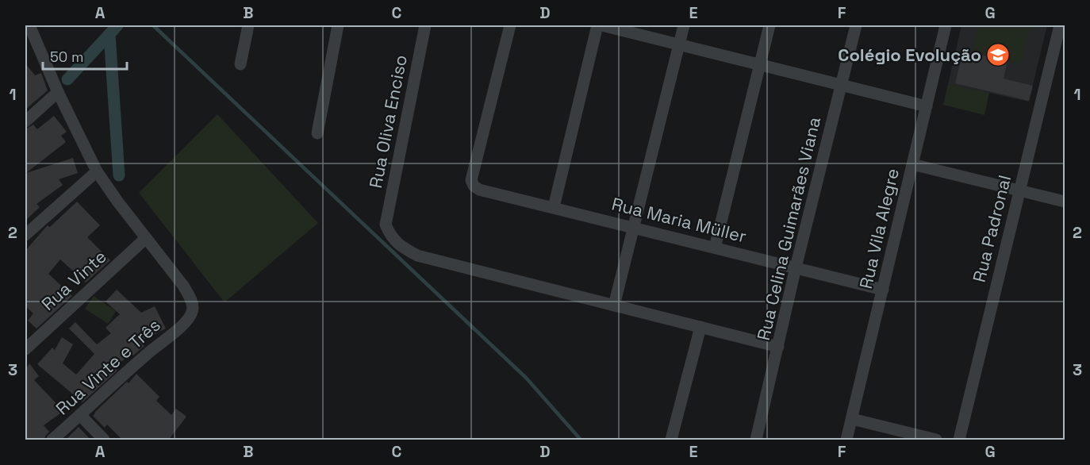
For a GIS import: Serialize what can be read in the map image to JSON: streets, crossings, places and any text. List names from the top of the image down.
{
  "streets": {
    "street": [
      "Rua Oliva Enciso",
      "Rua Maria Müller",
      "Rua Celina Guimarães Viana",
      "Rua Vila Alegre",
      "Rua Padronal",
      "Rua Vinte",
      "Rua Vinte e Três"
    ]
  },
  "crossings": [
    ["Rua Maria Müller", "Rua Celina Guimarães Viana"],
    ["Rua Maria Müller", "Rua Vila Alegre"],
    ["Rua Vinte", "Rua Vinte e Três"]
  ],
  "places": {
    "school or university": ["Colégio Evolução"]
  },
  "scale_bar": "50 m",
  "grid": {
    "columns": [
      "A",
      "B",
      "C",
      "D",
      "E",
      "F",
      "G"
    ],
    "rows": ["1", "2", "3"]
  }
}
